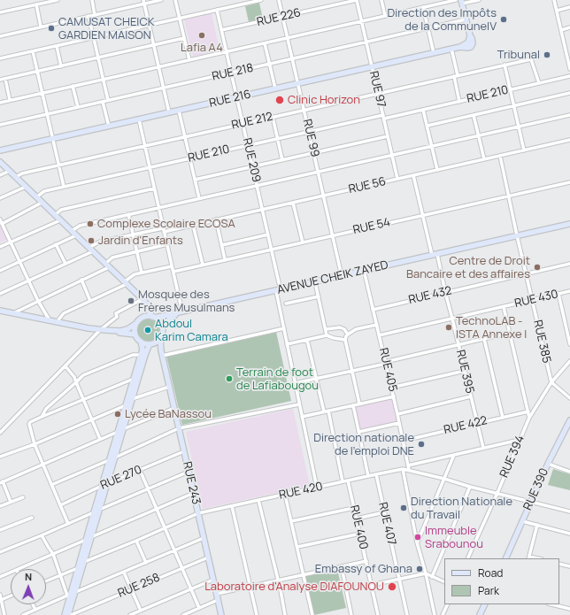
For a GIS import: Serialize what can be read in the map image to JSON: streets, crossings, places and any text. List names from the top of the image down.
{
  "streets": {
    "street": [
      "RUE 226",
      "RUE 218",
      "RUE 97",
      "RUE 210",
      "RUE 216",
      "RUE 212",
      "RUE 99",
      "RUE 209",
      "RUE 56",
      "RUE 54",
      "AVENUE CHEIK ZAYED",
      "RUE 432",
      "RUE 430",
      "RUE 385",
      "RUE 405",
      "RUE 395",
      "RUE 422",
      "RUE 394",
      "RUE 270",
      "RUE 243",
      "RUE 390",
      "RUE 420",
      "RUE 407",
      "RUE 400",
      "RUE 258"
    ]
  },
  "crossings": [
    ["RUE 226", "RUE 97"],
    ["RUE 226", "RUE 99"],
    ["RUE 226", "RUE 209"],
    ["RUE 218", "RUE 97"],
    ["RUE 218", "RUE 216"],
    ["RUE 218", "RUE 99"],
    ["RUE 218", "RUE 209"],
    ["RUE 97", "RUE 210"],
    ["RUE 97", "RUE 216"],
    ["RUE 97", "RUE 212"],
    ["RUE 97", "RUE 56"],
    ["RUE 210", "RUE 212"],
    ["RUE 210", "RUE 99"],
    ["RUE 210", "RUE 209"],
    ["RUE 216", "RUE 99"],
    ["RUE 216", "RUE 209"],
    ["RUE 212", "RUE 99"],
    ["RUE 212", "RUE 209"],
    ["RUE 99", "RUE 56"],
    ["RUE 99", "RUE 54"],
    ["RUE 99", "AVENUE CHEIK ZAYED"],
    ["RUE 209", "RUE 56"],
    ["RUE 209", "RUE 54"],
    ["RUE 209", "AVENUE CHEIK ZAYED"],
    ["RUE 209", "RUE 420"],
    ["RUE 56", "RUE 385"],
    ["RUE 54", "RUE 385"],
    ["AVENUE CHEIK ZAYED", "RUE 385"],
    ["AVENUE CHEIK ZAYED", "RUE 405"],
    ["AVENUE CHEIK ZAYED", "RUE 395"],
    ["AVENUE CHEIK ZAYED", "RUE 243"],
    ["RUE 432", "RUE 385"],
    ["RUE 432", "RUE 405"],
    ["RUE 432", "RUE 395"],
    ["RUE 430", "RUE 385"],
    ["RUE 430", "RUE 405"],
    ["RUE 430", "RUE 395"],
    ["RUE 385", "RUE 394"],
    ["RUE 405", "RUE 422"],
    ["RUE 405", "RUE 420"],
    ["RUE 395", "RUE 422"],
    ["RUE 394", "RUE 420"],
    ["RUE 270", "RUE 243"],
    ["RUE 243", "RUE 420"],
    ["RUE 243", "RUE 258"],
    ["RUE 390", "RUE 420"],
    ["RUE 420", "RUE 407"],
    ["RUE 420", "RUE 400"]
  ],
  "places": [
    "Direction des Impôts de la CommuneIV",
    "CAMUSAT CHEICK GARDIEN MAISON",
    "Lafia A4",
    "Tribunal",
    "Clinic Horizon",
    "Complexe Scolaire ECOSA",
    "Jardin d'Enfants",
    "Centre de Droit Bancaire et des affaires",
    "Mosquee des Frères Musulmans",
    "TechnoLAB - ISTA Annexe I",
    "Abdoul Karim Camara",
    "Terrain de foot de Lafiabougou",
    "Lycée BaNassou",
    "Direction nationale de l'emploi DNE",
    "Direction Nationale du Travail",
    "Immeuble Srabounou",
    "Embassy of Ghana",
    "Laboratoire d'Analyse DIAFOUNOU"
  ],
  "legend": ["Road", "Park"],
  "north": "top"
}
